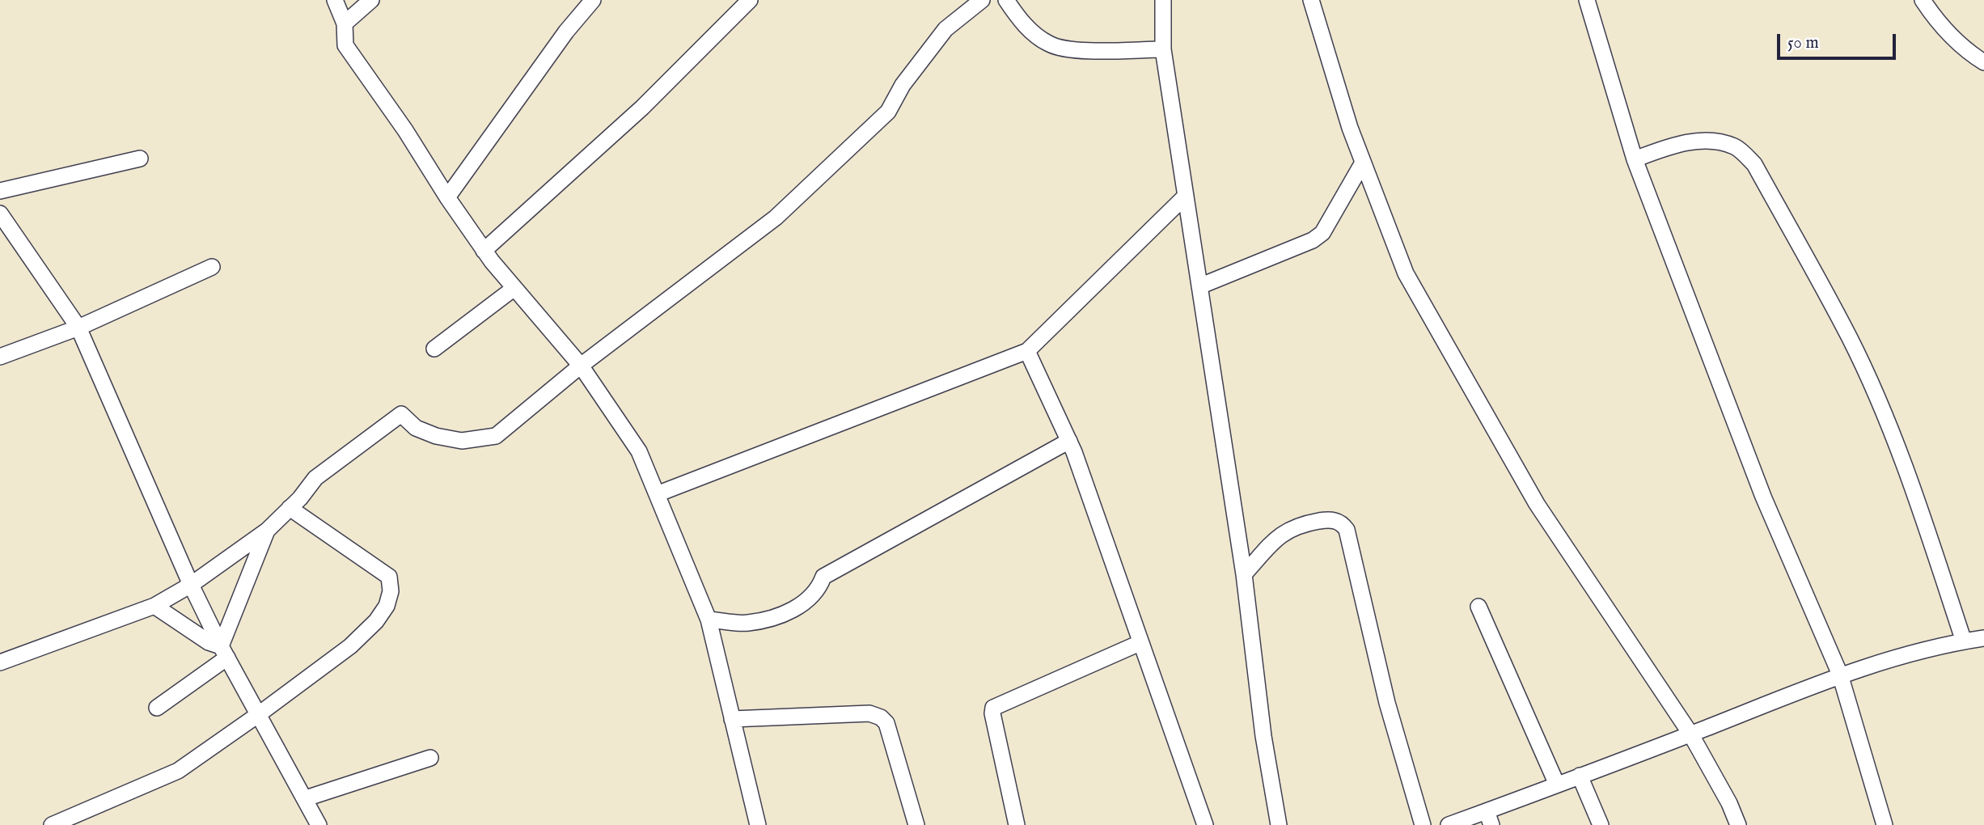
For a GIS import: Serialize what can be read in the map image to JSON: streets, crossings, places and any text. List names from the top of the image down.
{
  "scale_bar": "50 m"
}
